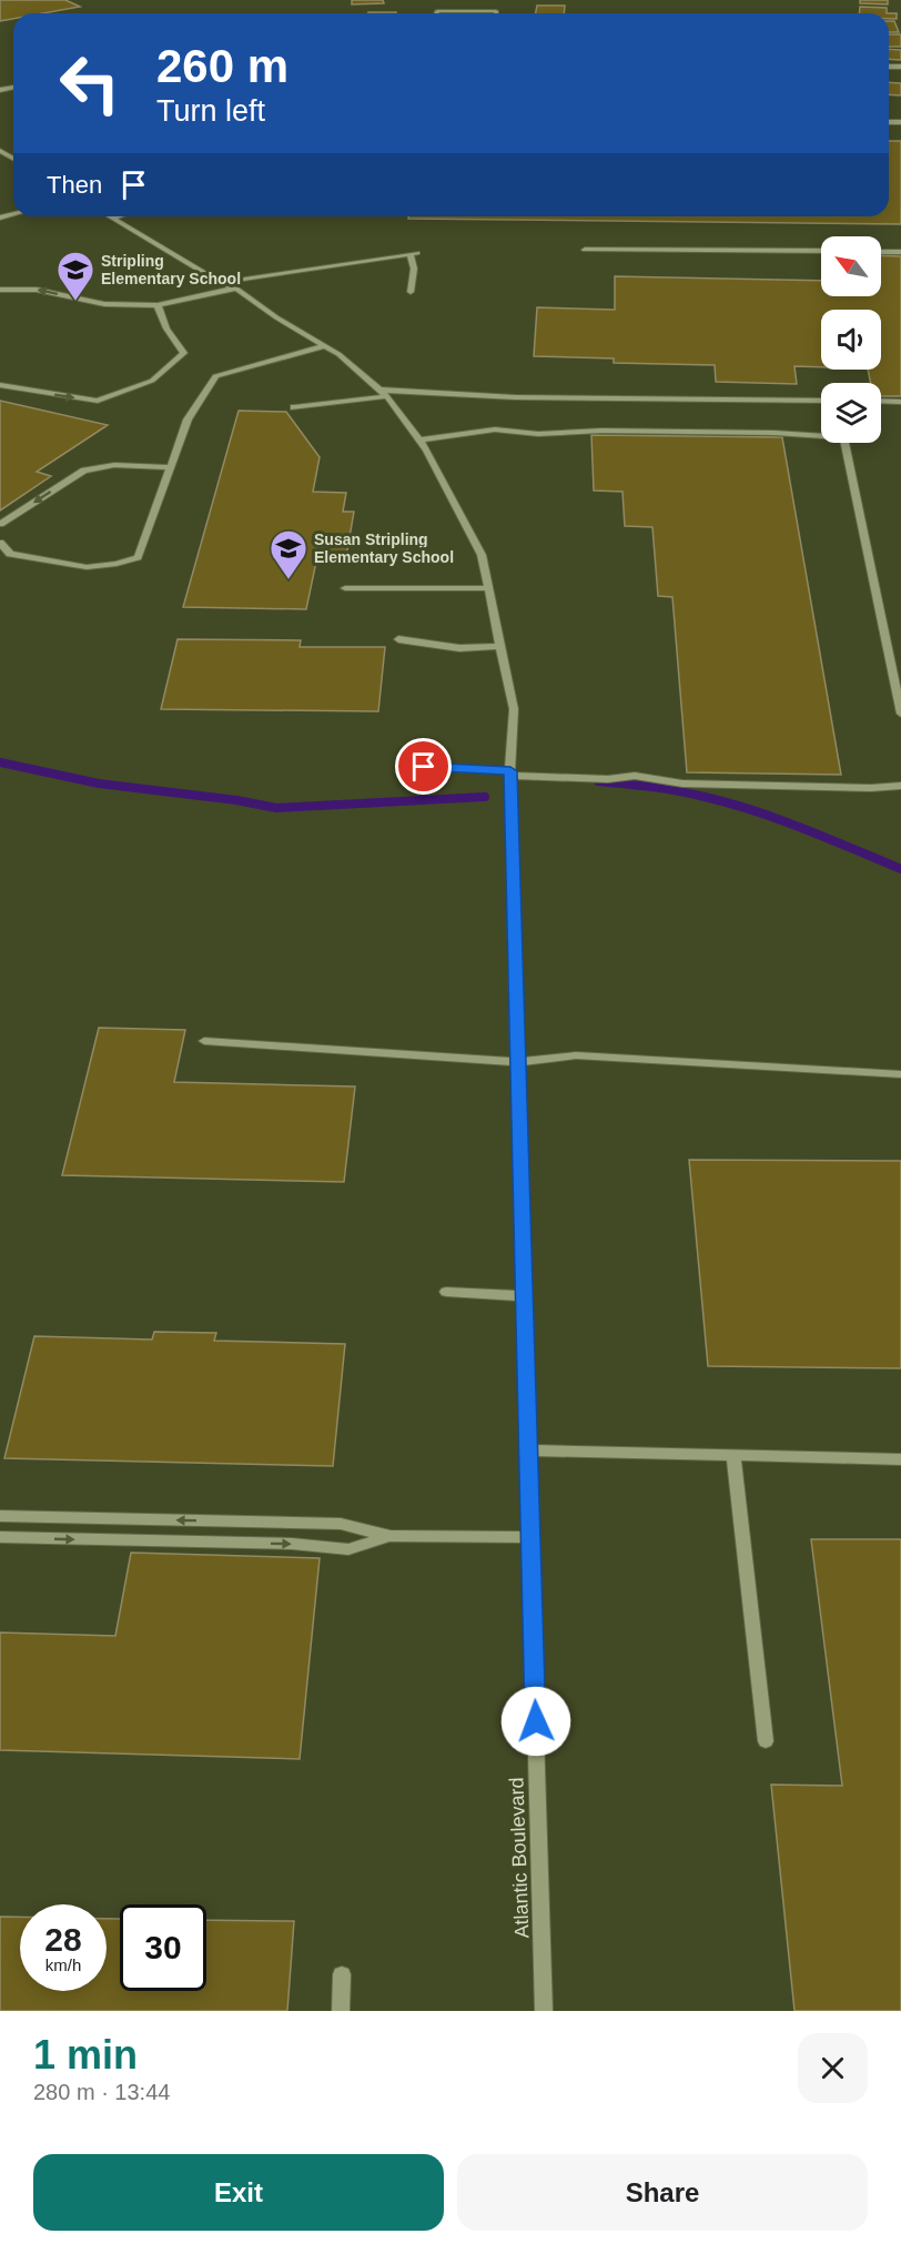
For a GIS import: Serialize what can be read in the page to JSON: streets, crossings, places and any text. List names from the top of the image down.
{
  "streets": {
    "street": ["Atlantic Boulevard"]
  },
  "places": {
    "school or university": ["Stripling Elementary School", "Susan Stripling Elementary School"]
  },
  "north": "top left",
  "page": {
    "turn": ["260 m", "Turn left"],
    "then": "Then",
    "speed": "28 km/h",
    "limit": "30",
    "heading": ["1 min", "280 m · 13:44"],
    "buttons": ["Exit", "Share"]
  }
}
